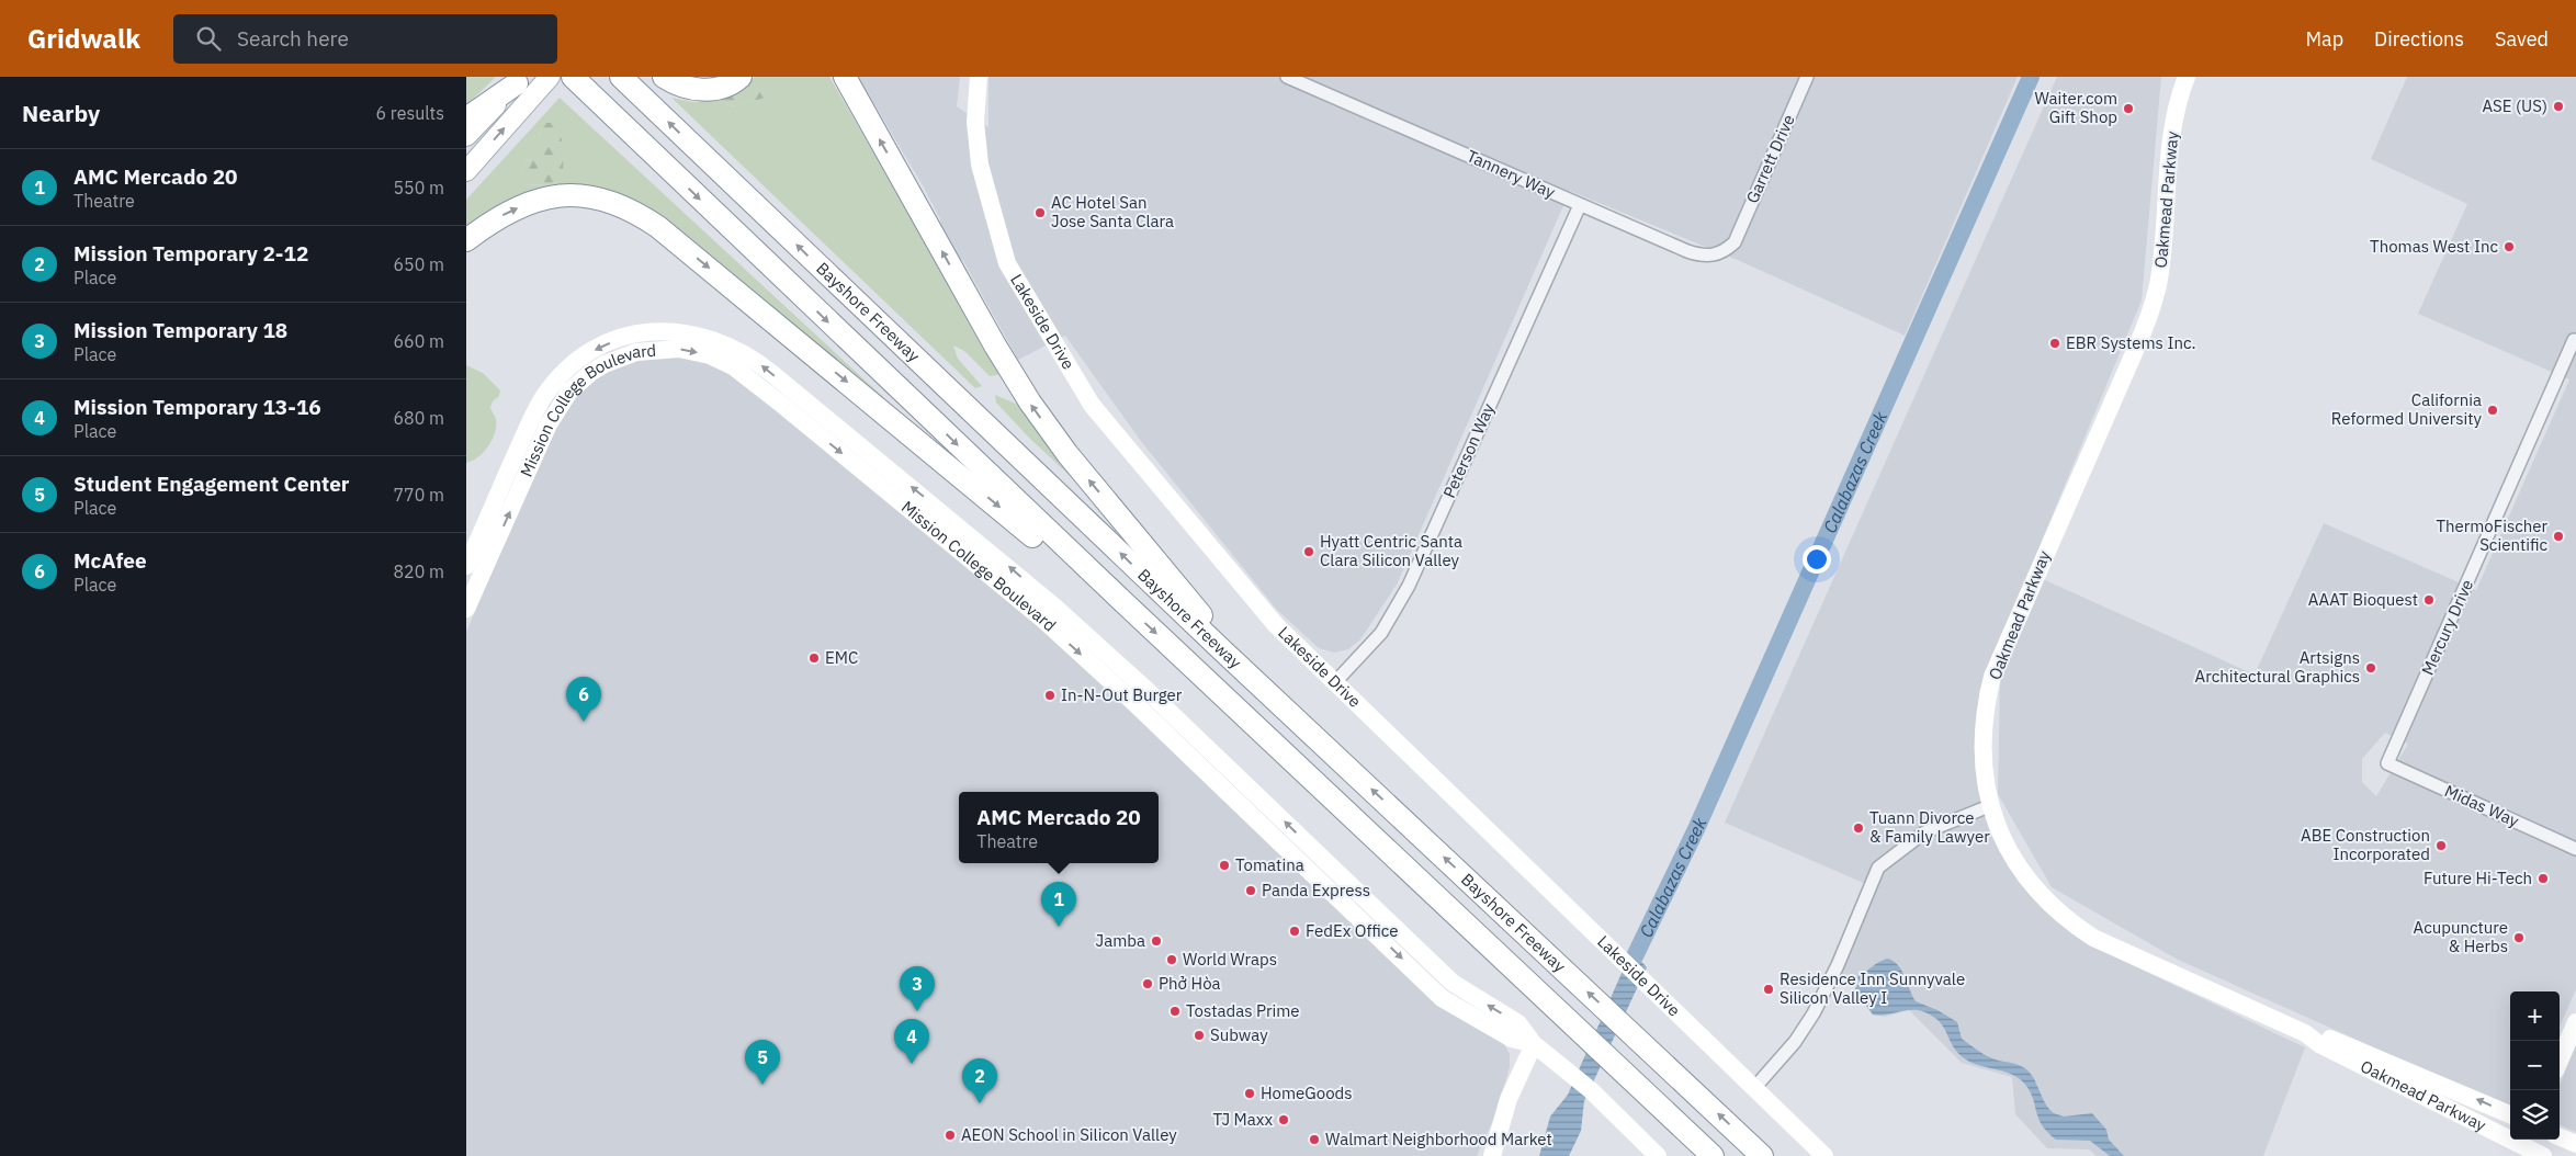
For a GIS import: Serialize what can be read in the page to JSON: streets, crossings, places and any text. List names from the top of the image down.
{
  "streets": {
    "highway": ["Bayshore Freeway"],
    "street": [
      "Garrett Drive",
      "Tannery Way",
      "Oakmead Parkway",
      "Lakeside Drive",
      "Mission College Boulevard",
      "Peterson Way",
      "Mercury Drive",
      "Midas Way"
    ]
  },
  "crossings": [
    ["Garrett Drive", "Tannery Way"],
    ["Tannery Way", "Peterson Way"],
    ["Lakeside Drive", "Peterson Way"],
    ["Mercury Drive", "Midas Way"]
  ],
  "water": ["Calabazas Creek"],
  "places": [
    "ASE (US)",
    "Waiter.com Gift Shop",
    "AC Hotel San Jose Santa Clara",
    "Thomas West Inc",
    "EBR Systems Inc.",
    "California Reformed University",
    "ThermoFischer Scientific",
    "Hyatt Centric Santa Clara Silicon Valley",
    "AAAT Bioquest",
    "EMC",
    "Artsigns Architectural Graphics",
    "In-N-Out Burger",
    "Tuann Divorce & Family Lawyer",
    "ABE Construction Incorporated",
    "Tomatina",
    "Future Hi-Tech",
    "Panda Express",
    "FedEx Office",
    "Acupuncture & Herbs",
    "Jamba",
    "World Wraps",
    "Phở Hòa",
    "Residence Inn Sunnyvale Silicon Valley I",
    "Tostadas Prime",
    "Subway",
    "HomeGoods",
    "TJ Maxx",
    "AEON School in Silicon Valley",
    "Walmart Neighborhood Market"
  ],
  "page": {
    "header": "Gridwalk",
    "search": "Search here",
    "nav": ["Map", "Directions", "Saved"],
    "heading": ["Nearby", "6 results"],
    "list": [
      {
        "mark": "1",
        "name": "AMC Mercado 20",
        "note": "Theatre",
        "value": "550 m"
      },
      {
        "mark": "2",
        "name": "Mission Temporary 2-12",
        "note": "Place",
        "value": "650 m"
      },
      {
        "mark": "3",
        "name": "Mission Temporary 18",
        "note": "Place",
        "value": "660 m"
      },
      {
        "mark": "4",
        "name": "Mission Temporary 13-16",
        "note": "Place",
        "value": "680 m"
      },
      {
        "mark": "5",
        "name": "Student Engagement Center",
        "note": "Place",
        "value": "770 m"
      },
      {
        "mark": "6",
        "name": "McAfee",
        "note": "Place",
        "value": "820 m"
      }
    ],
    "pins": [
      "6",
      "1",
      "3",
      "4",
      "5",
      "2"
    ],
    "popup": ["AMC Mercado 20", "Theatre"],
    "map_buttons": ["+", "−"]
  }
}
